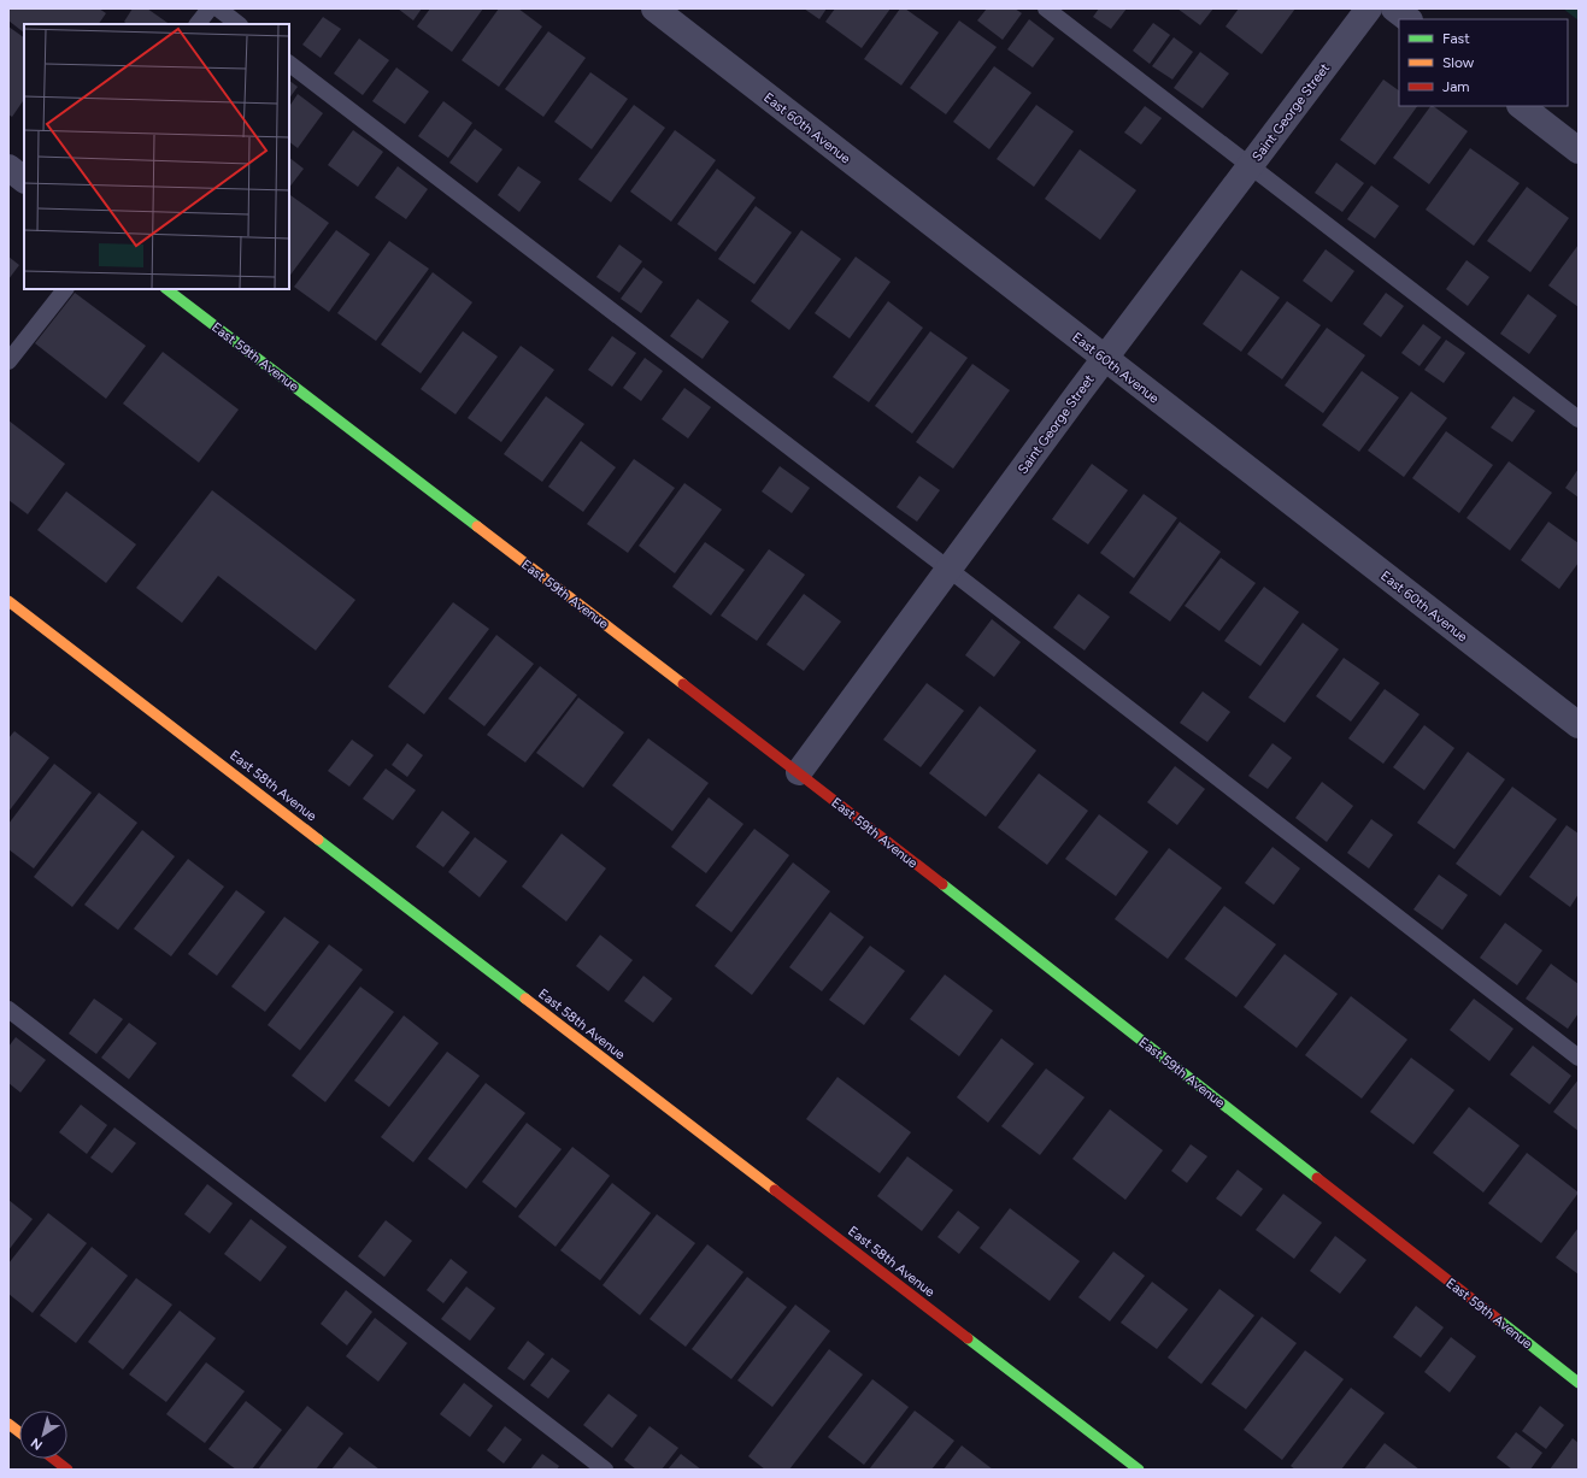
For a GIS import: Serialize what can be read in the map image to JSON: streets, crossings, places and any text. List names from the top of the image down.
{
  "streets": {
    "street": [
      "Saint George Street",
      "East 60th Avenue",
      "East 59th Avenue",
      "East 58th Avenue"
    ]
  },
  "crossings": [
    ["Saint George Street", "East 60th Avenue"],
    ["Saint George Street", "East 59th Avenue"]
  ],
  "legend": ["Fast", "Slow", "Jam"],
  "north": "bottom left"
}
